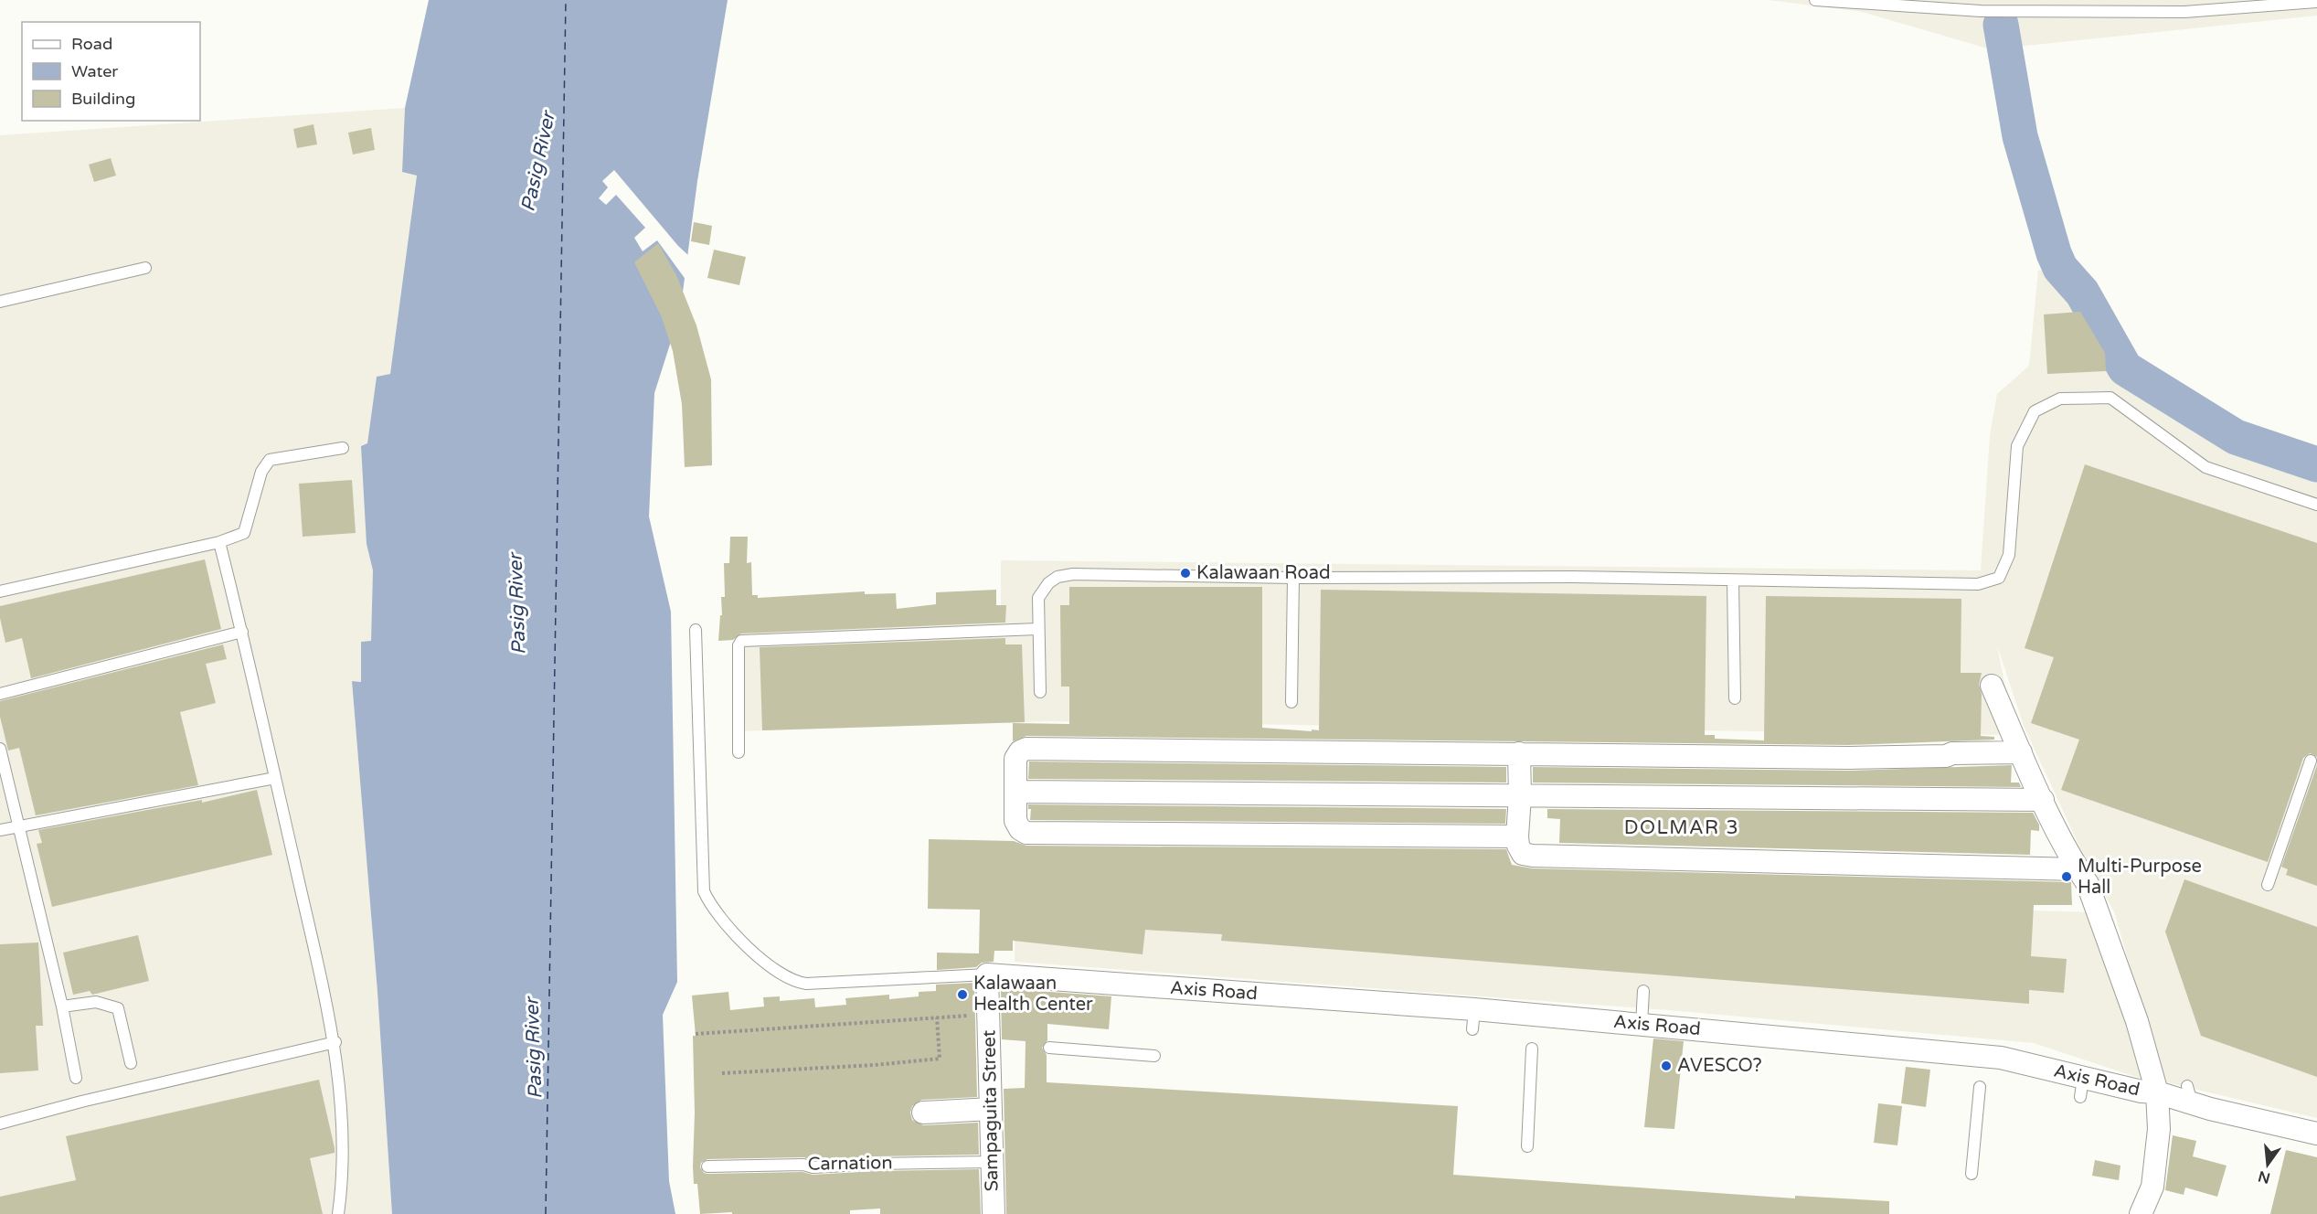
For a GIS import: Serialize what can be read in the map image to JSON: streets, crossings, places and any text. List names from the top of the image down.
{
  "streets": {
    "street": ["Axis Road", "Sampaguita Street"],
    "lane": ["Carnation"]
  },
  "crossings": [
    ["Axis Road", "Sampaguita Street"],
    ["Sampaguita Street", "Carnation"]
  ],
  "districts": ["DOLMAR 3"],
  "water": ["Pasig River"],
  "places": [
    "Kalawaan Road",
    "Multi-Purpose Hall",
    "Kalawaan Health Center",
    "AVESCO?"
  ],
  "legend": ["Road", "Water", "Building"],
  "north": "bottom"
}
